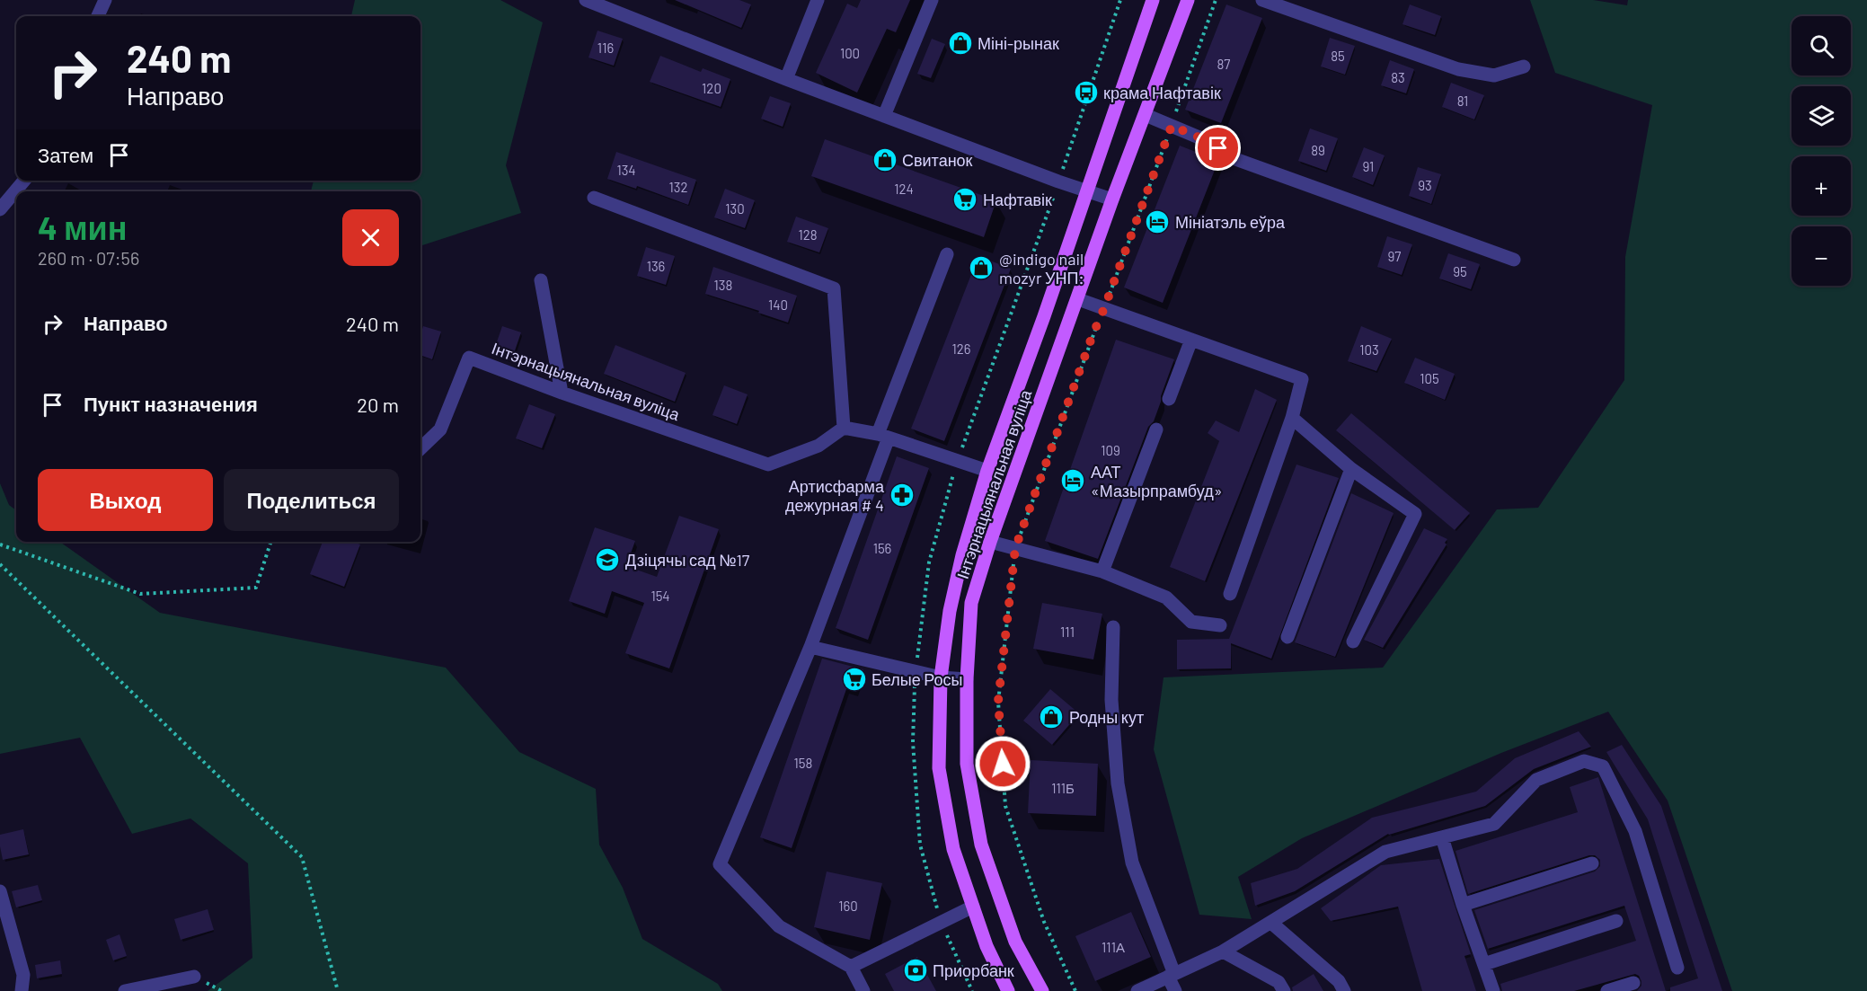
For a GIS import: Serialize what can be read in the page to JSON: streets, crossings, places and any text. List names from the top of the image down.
{
  "streets": {
    "main road": ["Інтэрнацыянальная вуліца"]
  },
  "places": {
    "shop": [
      "Міні-рынак",
      "Свитанок",
      "@indigo nail mozyr УНП:",
      "Родны кут"
    ],
    "bus stop": ["крама Нафтавік"],
    "supermarket": ["Нафтавік", "Белые Росы"],
    "hotel": ["Мініатэль еўра", "ААТ «Мазырпрамбуд»"],
    "pharmacy": ["Артисфарма дежурная # 4"],
    "school or university": ["Дзіцячы сад №17"],
    "bank": ["Приорбанк"]
  },
  "house_numbers": [
    "116",
    "100",
    "85",
    "87",
    "83",
    "120",
    "81",
    "89",
    "91",
    "134",
    "93",
    "132",
    "124",
    "130",
    "128",
    "97",
    "136",
    "95",
    "138",
    "140",
    "126",
    "103",
    "105",
    "109",
    "156",
    "154",
    "111",
    "158",
    "111Б",
    "160",
    "111А"
  ],
  "page": {
    "map_buttons": ["+", "−"],
    "turn": ["240 m", "Направо"],
    "then": "Затем",
    "heading": ["4 мин", "260 m · 07:56"],
    "list": [
      {
        "name": "Направо",
        "value": "240 m"
      },
      {
        "name": "Пункт назначения",
        "value": "20 m"
      }
    ],
    "buttons": ["Выход", "Поделиться"]
  }
}
